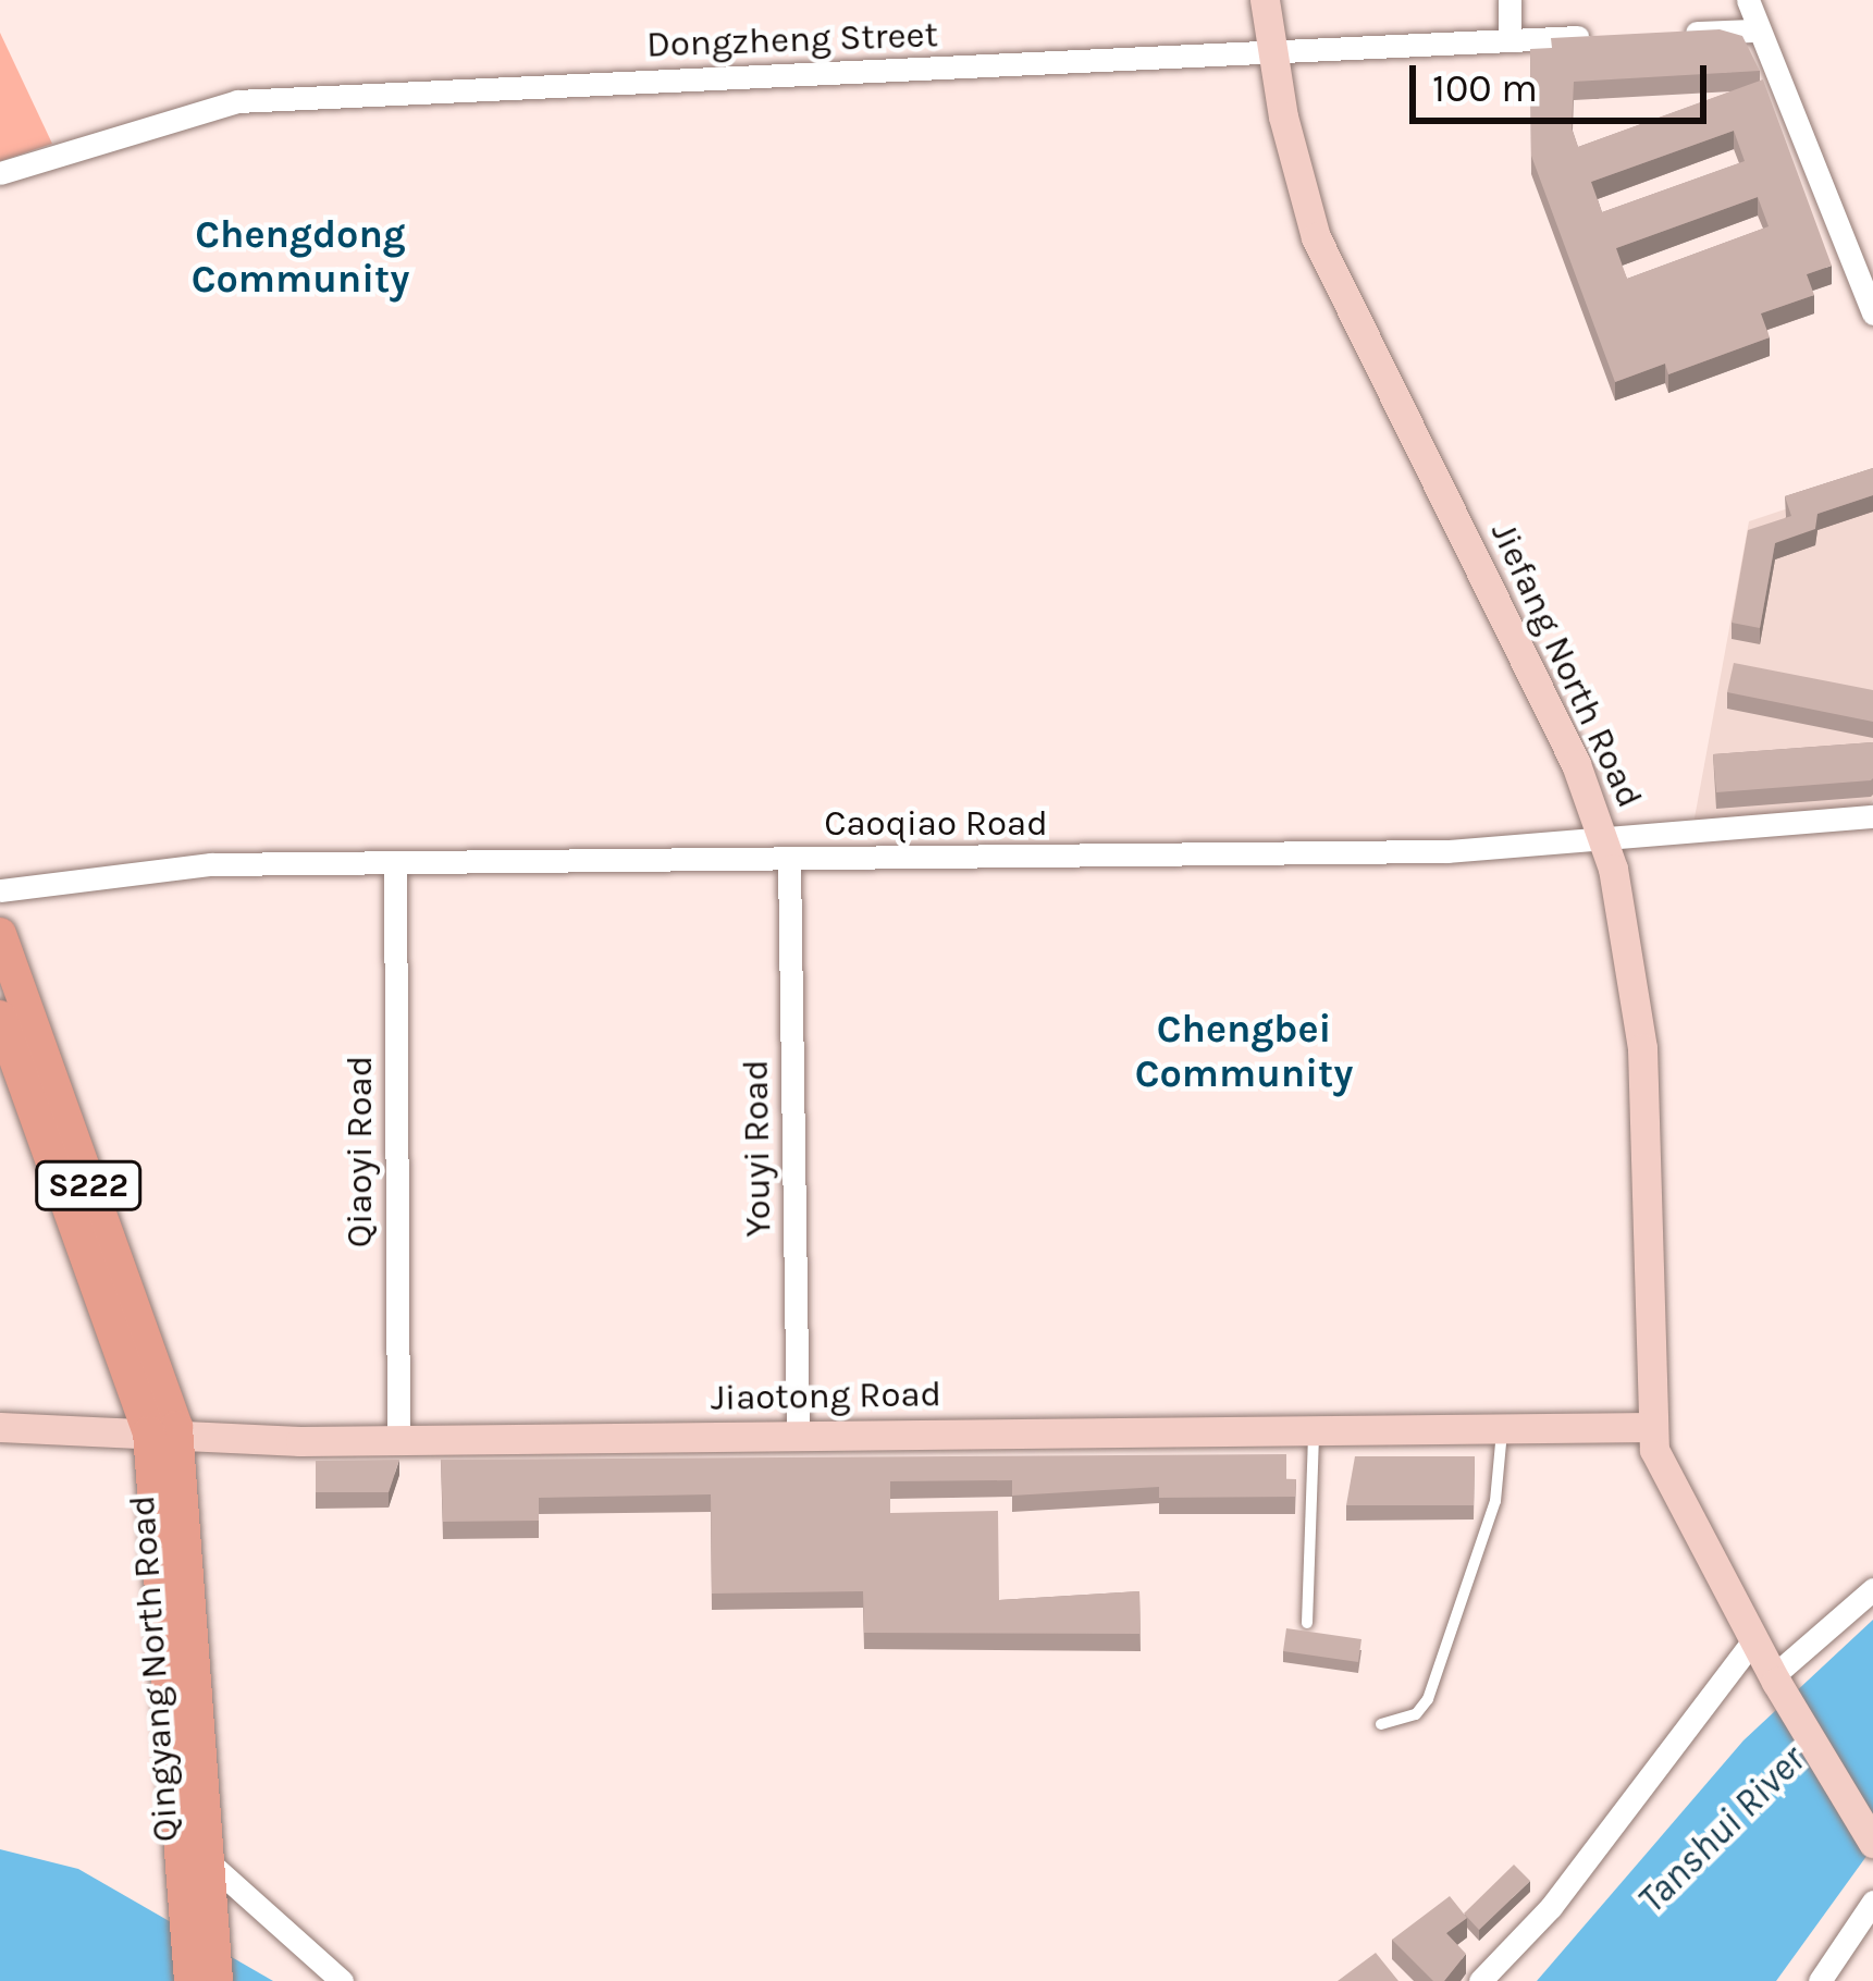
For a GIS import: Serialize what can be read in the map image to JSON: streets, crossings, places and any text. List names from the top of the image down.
{
  "streets": {
    "main road": ["S222", "Qingyang North Road"],
    "street": [
      "Dongzheng Street",
      "Jiefang North Road",
      "Caoqiao Road",
      "Youyi Road",
      "Qiaoyi Road",
      "Jiaotong Road"
    ]
  },
  "crossings": [
    ["Dongzheng Street", "Jiefang North Road"],
    ["Jiefang North Road", "Caoqiao Road"],
    ["Jiefang North Road", "Jiaotong Road"],
    ["Caoqiao Road", "Youyi Road"],
    ["Caoqiao Road", "Qiaoyi Road"],
    ["Youyi Road", "Jiaotong Road"],
    ["Qiaoyi Road", "Jiaotong Road"],
    ["S222", "Jiaotong Road"],
    ["S222", "Qingyang North Road"],
    ["Jiaotong Road", "Qingyang North Road"]
  ],
  "districts": ["Chengdong Community", "Chengbei Community"],
  "water": ["Tanshui River"],
  "scale_bar": "100 m"
}
